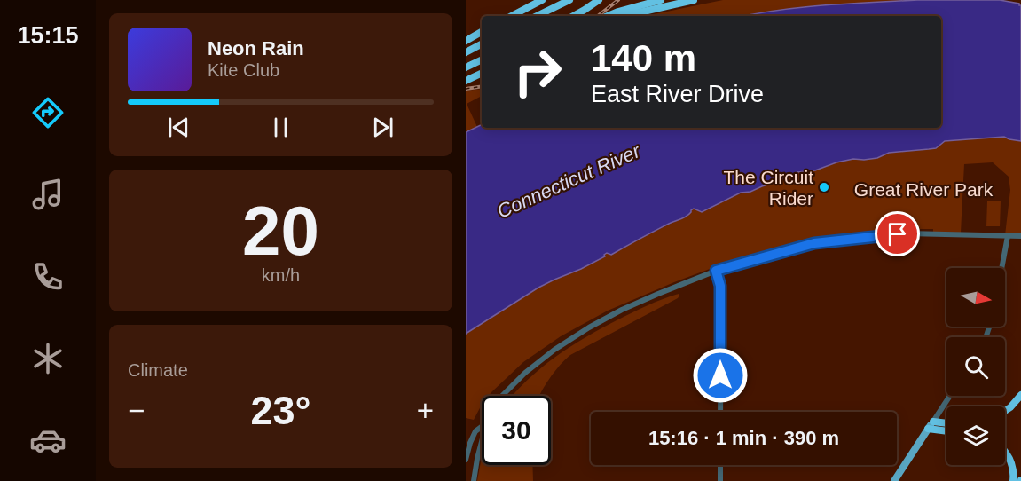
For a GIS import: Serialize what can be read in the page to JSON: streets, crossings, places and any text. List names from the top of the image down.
{
  "water": ["Connecticut River"],
  "parks": ["Great River Park"],
  "places": ["The Circuit Rider"],
  "north": "right",
  "page": {
    "tabs": "15:15",
    "turn": ["140 m", "East River Drive"],
    "song": ["Neon Rain", "Kite Club"],
    "tile": [
      ["20", "km/h"],
      "Climate"
    ],
    "heat": ["−", "23°", "+"],
    "limit": "30",
    "trip": "15:16 · 1 min · 390 m"
  }
}
